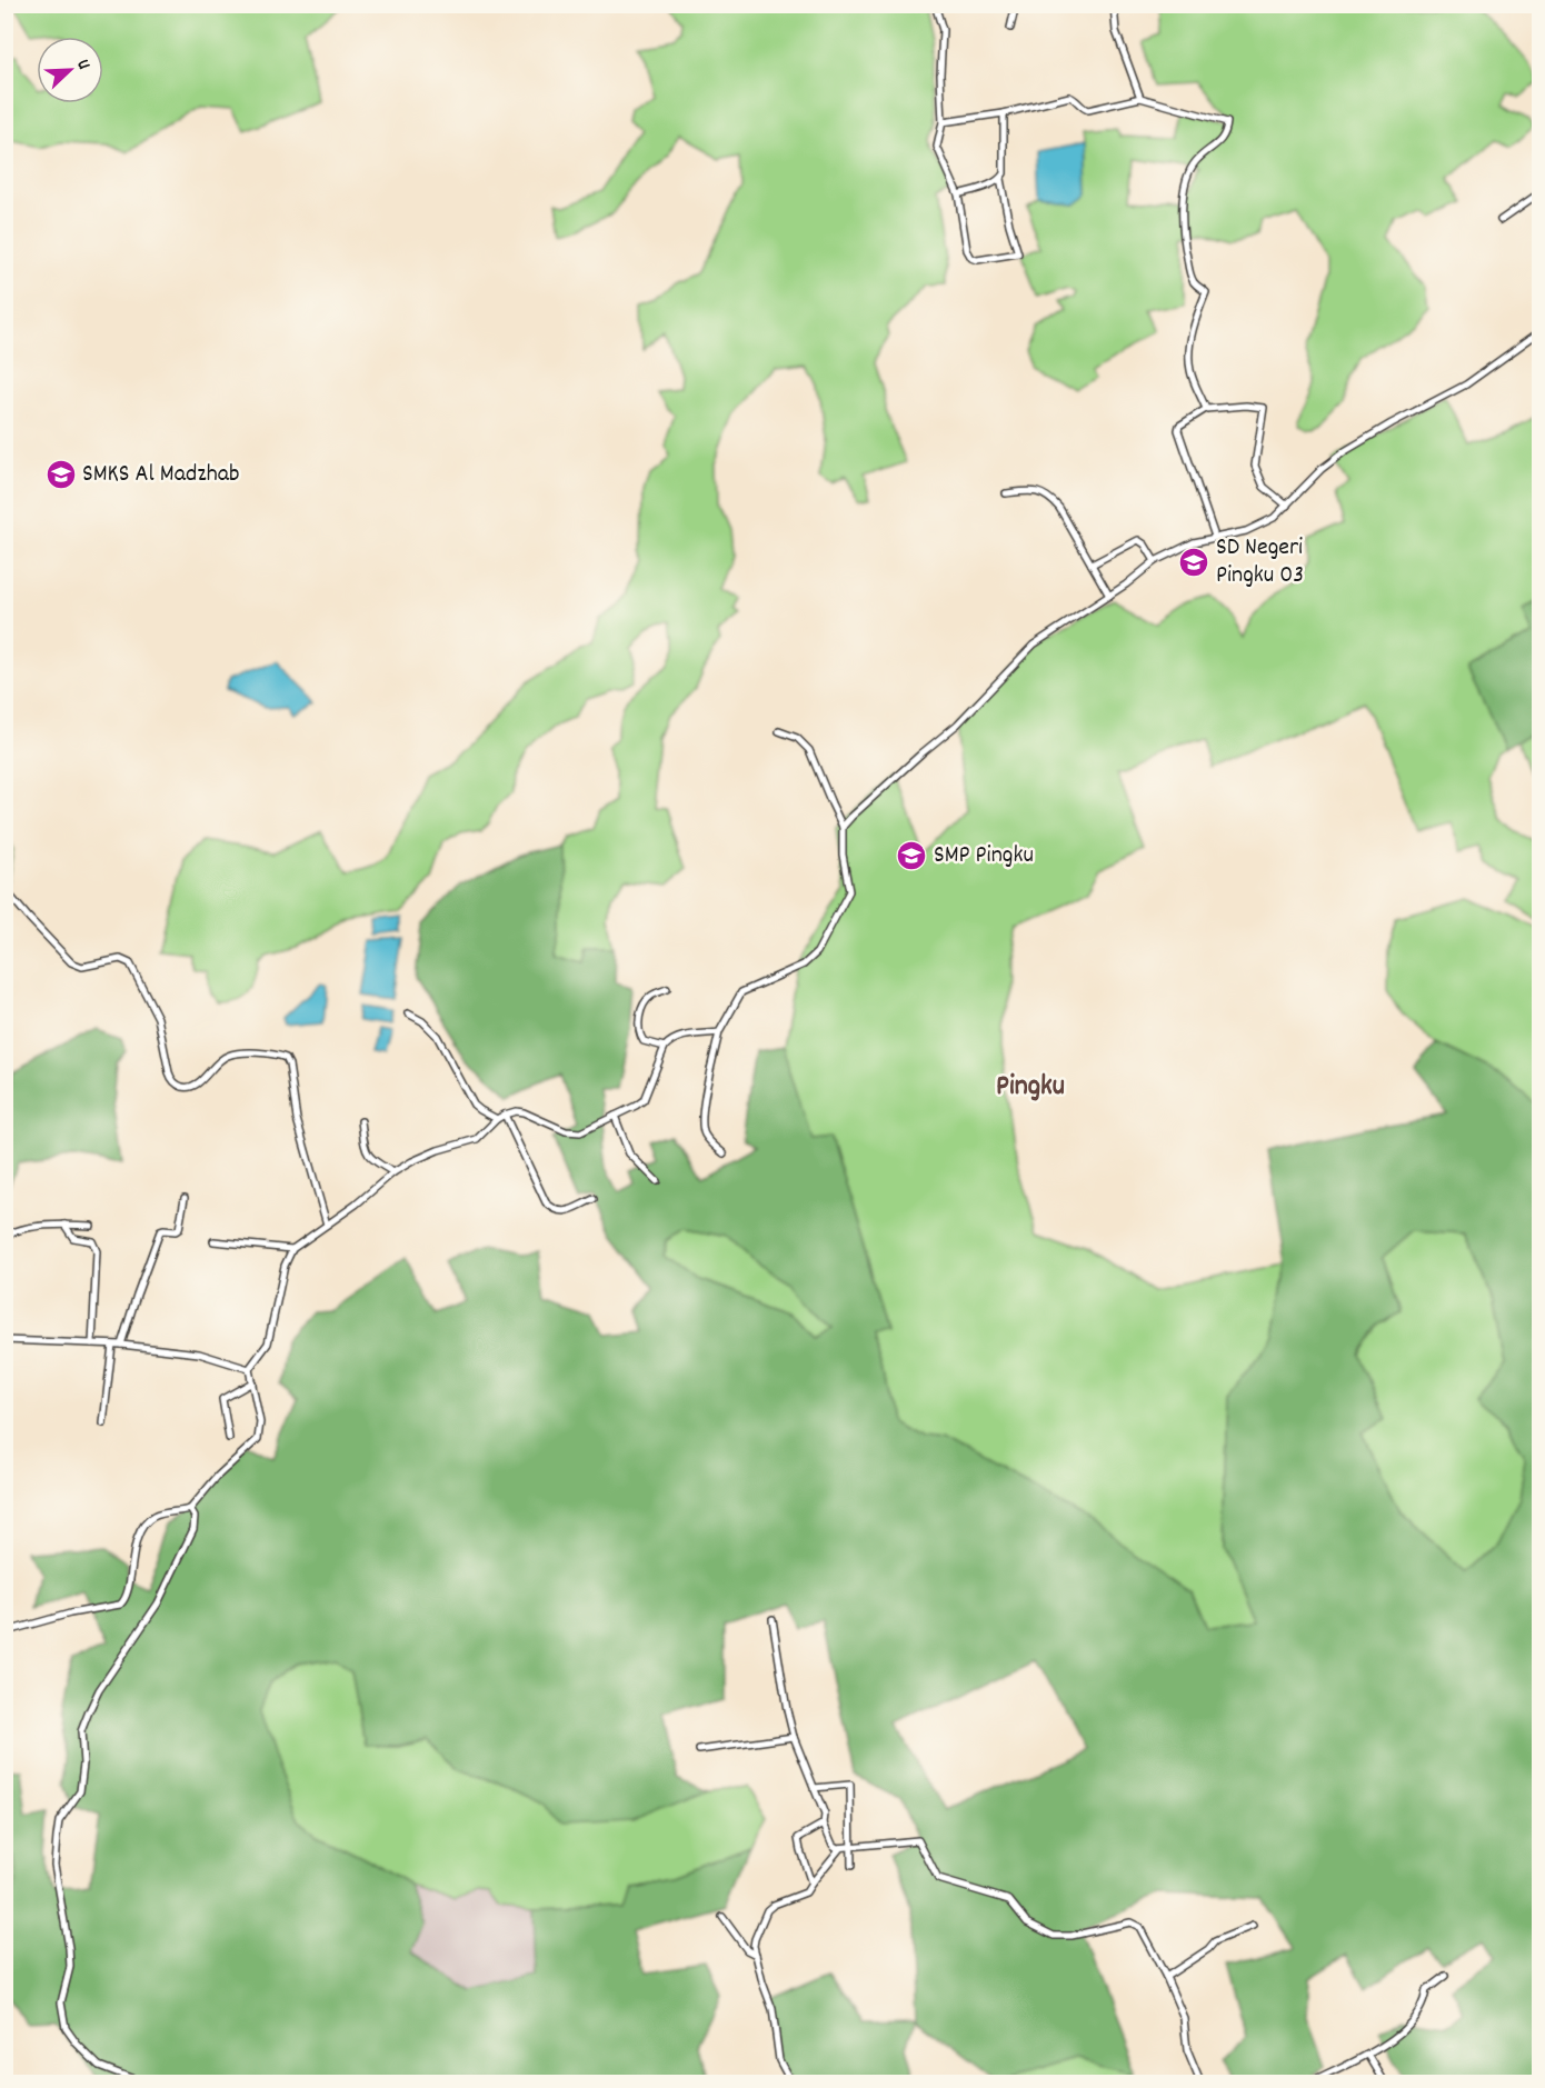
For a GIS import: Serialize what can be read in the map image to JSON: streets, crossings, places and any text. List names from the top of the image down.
{
  "districts": ["Pingku"],
  "places": {
    "school or university": ["SMKS Al Madzhab", "SD Negeri Pingku 03", "SMP Pingku"]
  },
  "north": "top right"
}
